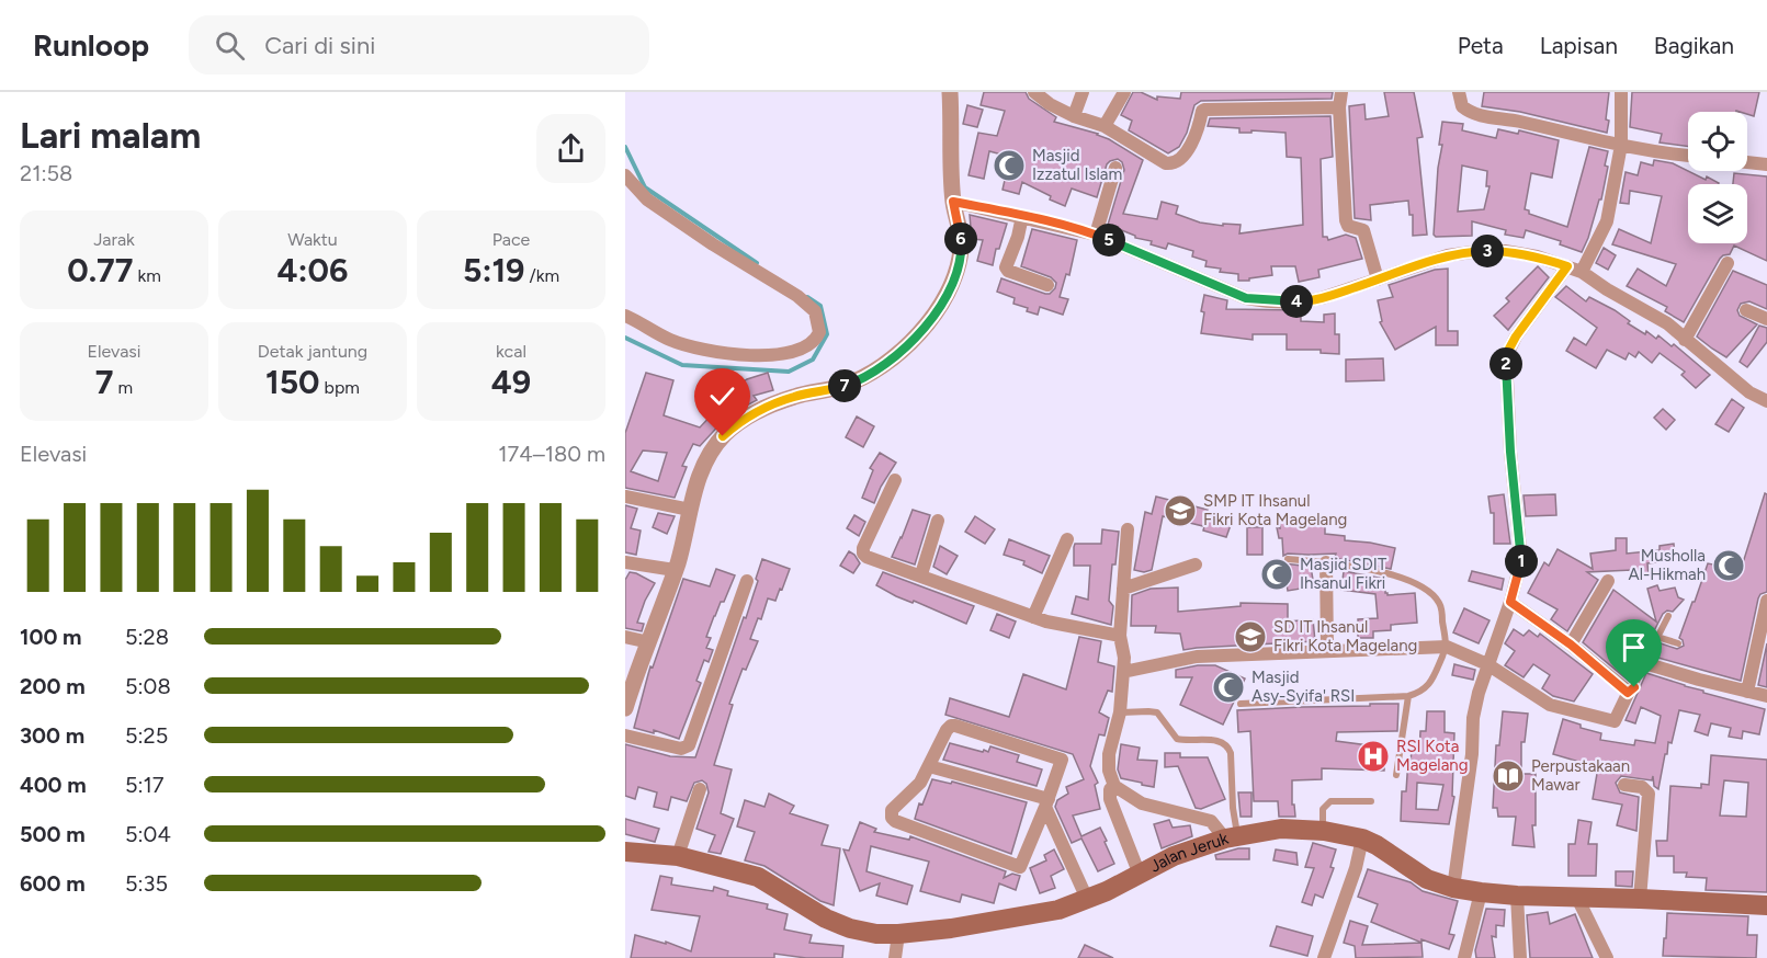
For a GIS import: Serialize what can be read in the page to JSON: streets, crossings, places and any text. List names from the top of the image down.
{
  "streets": {
    "main road": ["Jalan Jeruk"]
  },
  "places": {
    "mosque": [
      "Masjid Izzatul Islam",
      "Musholla Al-Hikmah",
      "Masjid SDIT Ihsanul Fikri",
      "Masjid Asy-Syifa' RSI"
    ],
    "school or university": ["SMP IT Ihsanul Fikri Kota Magelang", "SD IT Ihsanul Fikri Kota Magelang"],
    "hospital": ["RSI Kota Magelang"],
    "library": ["Perpustakaan Mawar"]
  },
  "page": {
    "header": "Runloop",
    "search": "Cari di sini",
    "nav": ["Peta", "Lapisan", "Bagikan"],
    "heading": ["Lari malam", "21:58"],
    "stats": [
      ["Jarak", "0.77 km"],
      ["Waktu", "4:06"],
      ["Pace", "5:19 /km"],
      ["Elevasi", "7 m"],
      ["Detak jantung", "150 bpm"],
      ["kcal", "49"]
    ],
    "pins": [
      "6",
      "5",
      "3",
      "4",
      "2",
      "7",
      "1"
    ],
    "chart": ["Elevasi", "174–180 m"],
    "list": [
      {
        "name": "100 m",
        "note": "5:28"
      },
      {
        "name": "200 m",
        "note": "5:08"
      },
      {
        "name": "300 m",
        "note": "5:25"
      },
      {
        "name": "400 m",
        "note": "5:17"
      },
      {
        "name": "500 m",
        "note": "5:04"
      },
      {
        "name": "600 m",
        "note": "5:35"
      }
    ]
  }
}
